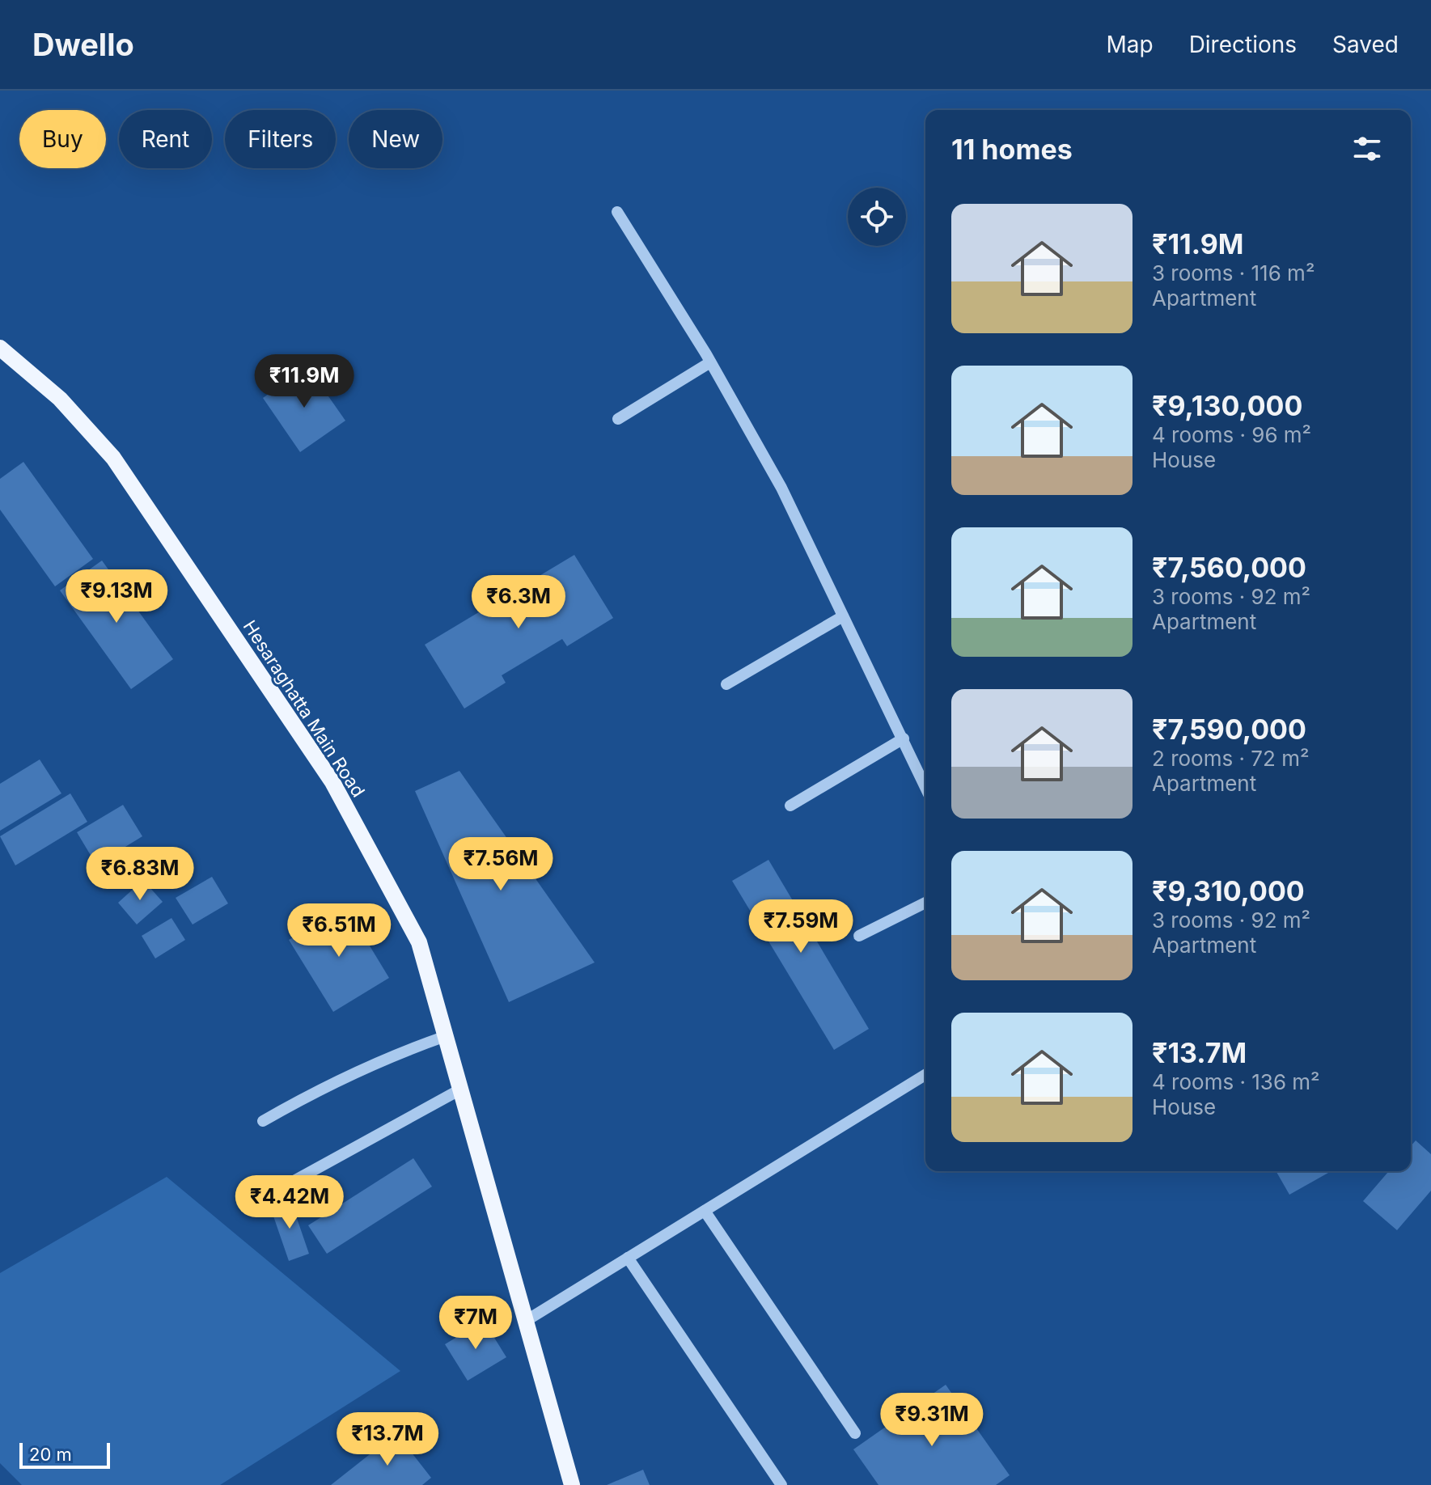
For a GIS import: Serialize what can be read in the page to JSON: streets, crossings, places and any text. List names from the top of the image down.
{
  "streets": {
    "main road": ["Hesaraghatta Main Road"]
  },
  "scale_bar": "20 m",
  "page": {
    "header": "Dwello",
    "nav": ["Map", "Directions", "Saved"],
    "chip": [
      "Buy",
      "Rent",
      "Filters",
      "New"
    ],
    "heading": "11 homes",
    "list": [
      {
        "name": "₹11.9M",
        "note": "3 rooms · 116 m² · Apartment"
      },
      {
        "name": "₹9,130,000",
        "note": "4 rooms · 96 m² · House"
      },
      {
        "name": "₹7,560,000",
        "note": "3 rooms · 92 m² · Apartment"
      },
      {
        "name": "₹7,590,000",
        "note": "2 rooms · 72 m² · Apartment"
      },
      {
        "name": "₹9,310,000",
        "note": "3 rooms · 92 m² · Apartment"
      },
      {
        "name": "₹13.7M",
        "note": "4 rooms · 136 m² · House"
      }
    ],
    "price": [
      "₹11.9M",
      "₹9.13M",
      "₹6.3M",
      "₹7.56M",
      "₹6.83M",
      "₹7.59M",
      "₹6.51M",
      "₹4.42M",
      "₹7M",
      "₹9.31M",
      "₹13.7M"
    ],
    "scale": "20 m"
  }
}
